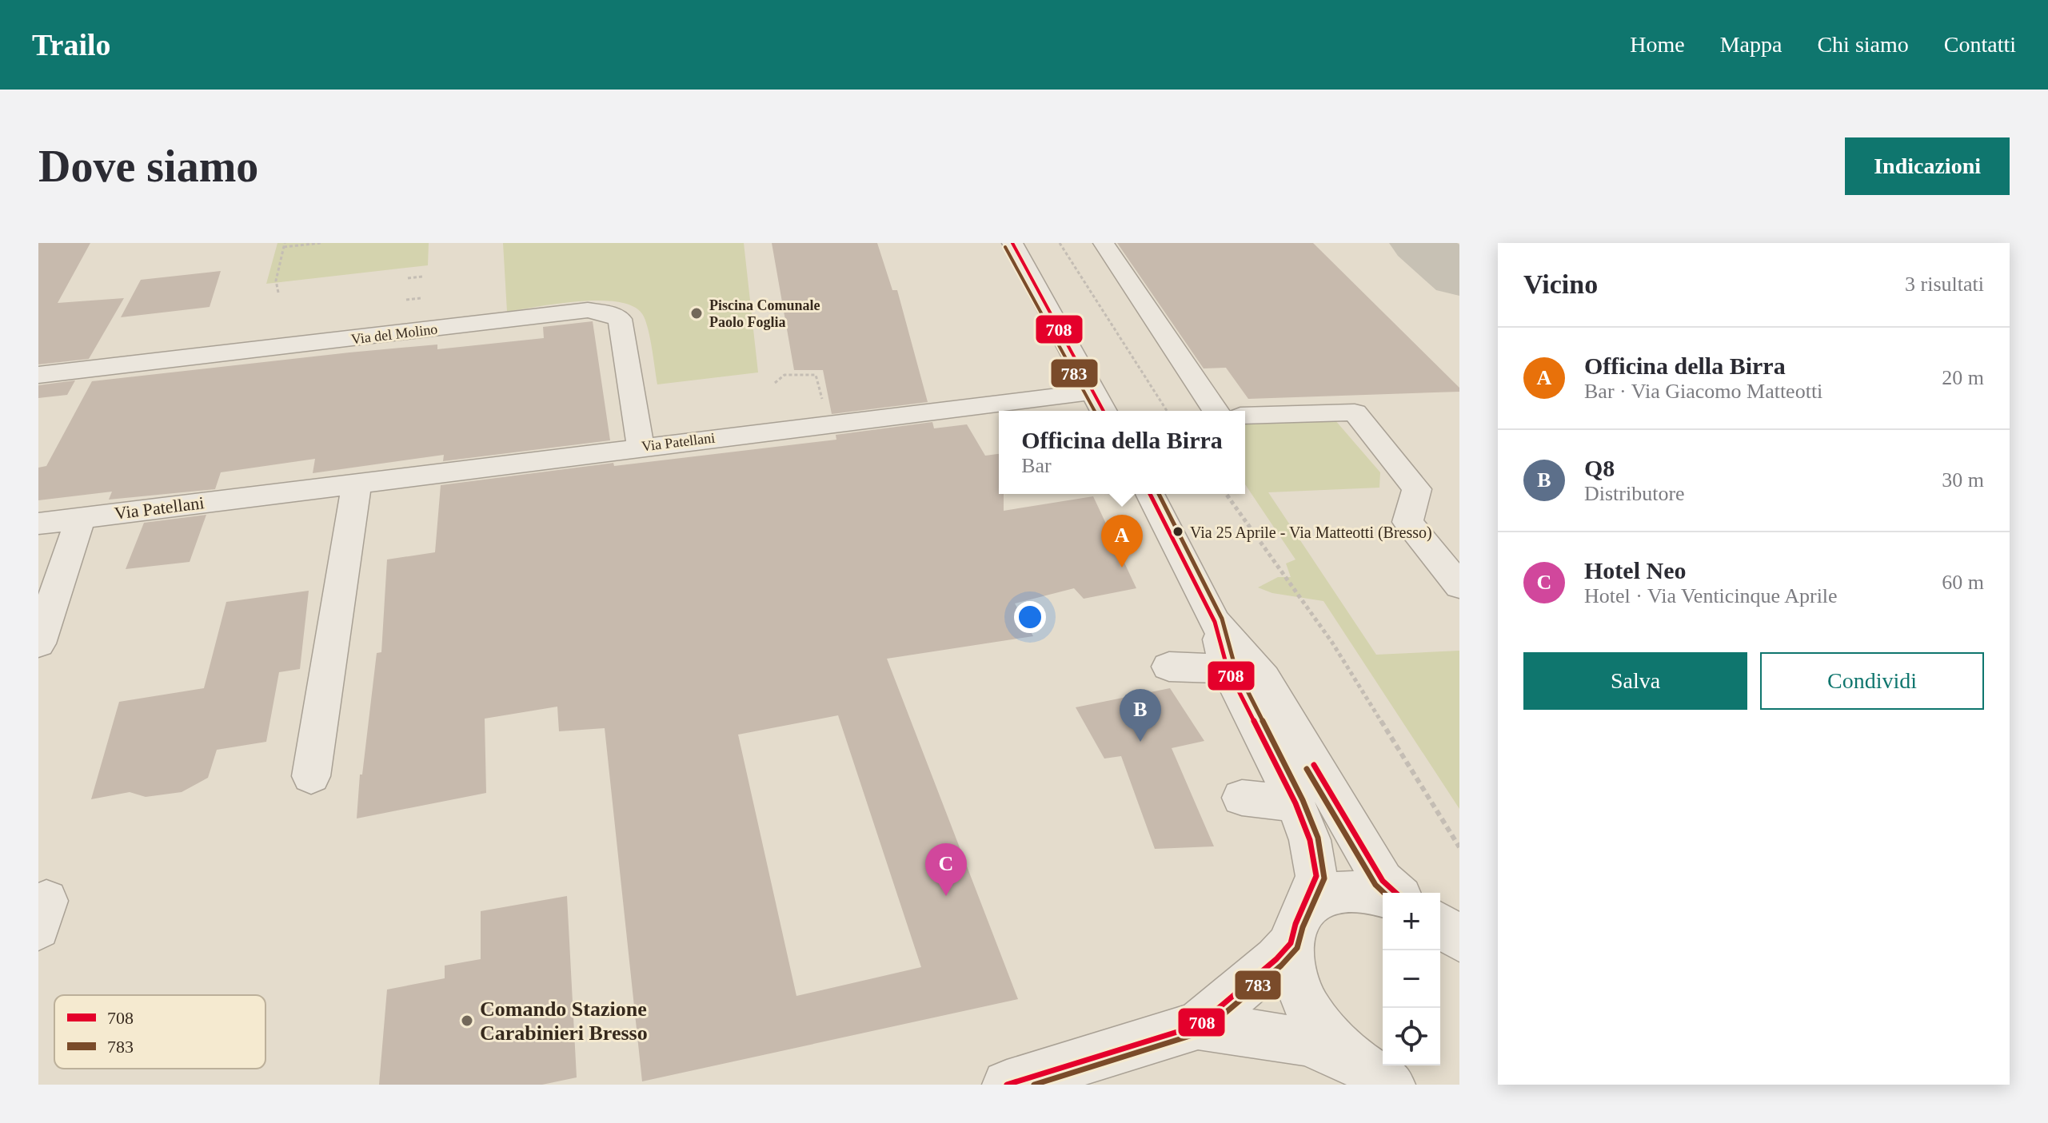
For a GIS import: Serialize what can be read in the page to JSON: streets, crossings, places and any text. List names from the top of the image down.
{
  "streets": {
    "street": ["Via del Molino", "Via Patellani"]
  },
  "crossings": [
    ["Via del Molino", "Via Patellani"]
  ],
  "places": ["Piscina Comunale Paolo Foglia", "Via 25 Aprile - Via Matteotti (Bresso)", "Comando Stazione Carabinieri Bresso"],
  "lines": ["transit line 708", "transit line 783"],
  "legend": ["708", "783"],
  "page": {
    "header": "Trailo",
    "nav": [
      "Home",
      "Mappa",
      "Chi siamo",
      "Contatti"
    ],
    "buttons": [
      "Indicazioni",
      ["Salva", "Condividi"]
    ],
    "title": "Dove siamo",
    "heading": ["Vicino", "3 risultati"],
    "list": [
      {
        "mark": "A",
        "name": "Officina della Birra",
        "note": "Bar · Via Giacomo Matteotti",
        "value": "20 m"
      },
      {
        "mark": "B",
        "name": "Q8",
        "note": "Distributore",
        "value": "30 m"
      },
      {
        "mark": "C",
        "name": "Hotel Neo",
        "note": "Hotel · Via Venticinque Aprile",
        "value": "60 m"
      }
    ],
    "popup": ["Officina della Birra", "Bar"],
    "pins": ["A", "B", "C"],
    "map_buttons": ["+", "−"]
  }
}
